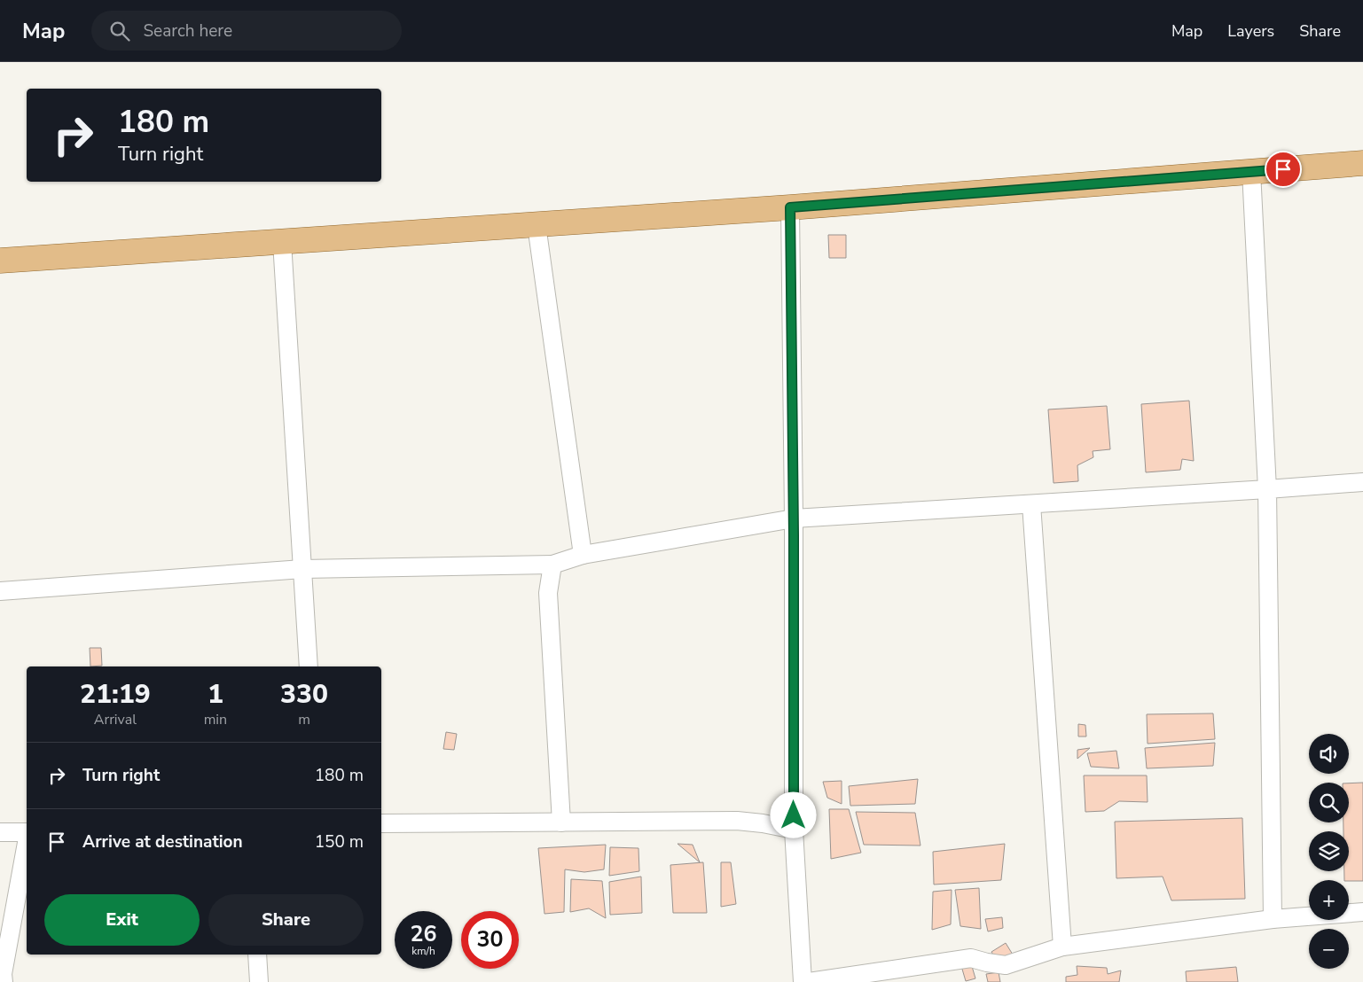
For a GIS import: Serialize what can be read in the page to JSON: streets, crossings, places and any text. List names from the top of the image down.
{
  "page": {
    "header": "Map",
    "search": "Search here",
    "nav": ["Map", "Layers", "Share"],
    "turn": ["180 m", "Turn right"],
    "eta": [
      "21:19",
      "Arrival",
      "1",
      "min",
      "330",
      "m"
    ],
    "map_buttons": ["+", "−"],
    "list": [
      {
        "name": "Turn right",
        "value": "180 m"
      },
      {
        "name": "Arrive at destination",
        "value": "150 m"
      }
    ],
    "buttons": ["Exit", "Share"],
    "speed": "26 km/h",
    "limit": "30"
  }
}
